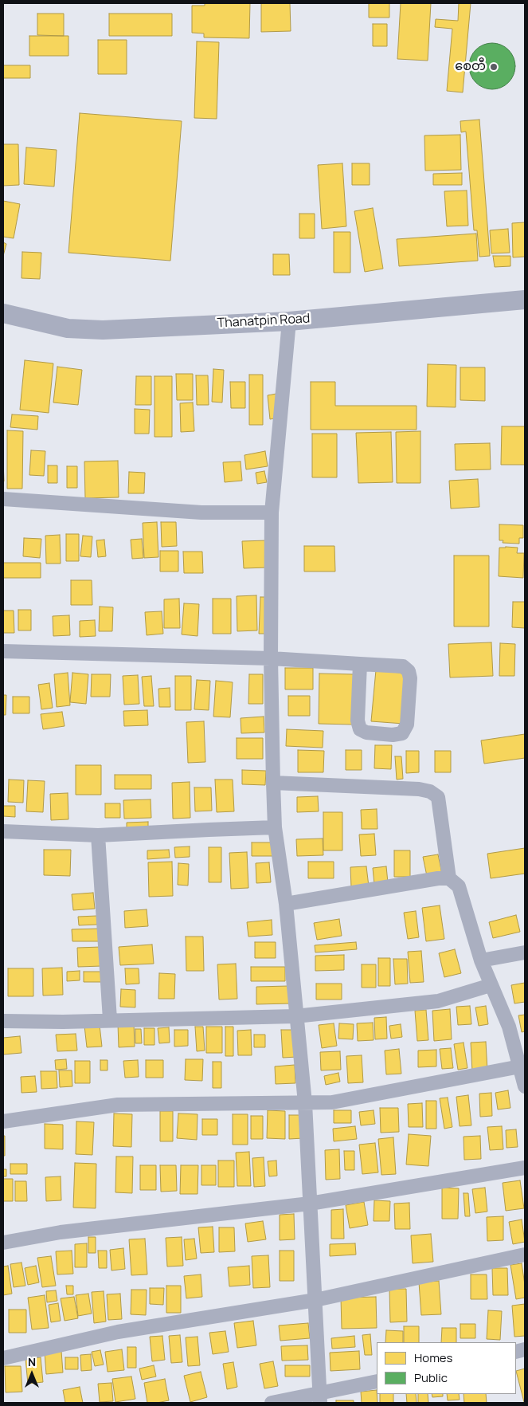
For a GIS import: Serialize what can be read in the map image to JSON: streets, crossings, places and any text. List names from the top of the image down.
{
  "streets": {
    "main road": ["Thanatpin Road"]
  },
  "places": ["စေတီ"],
  "legend": ["Homes", "Public"],
  "north": "top"
}
